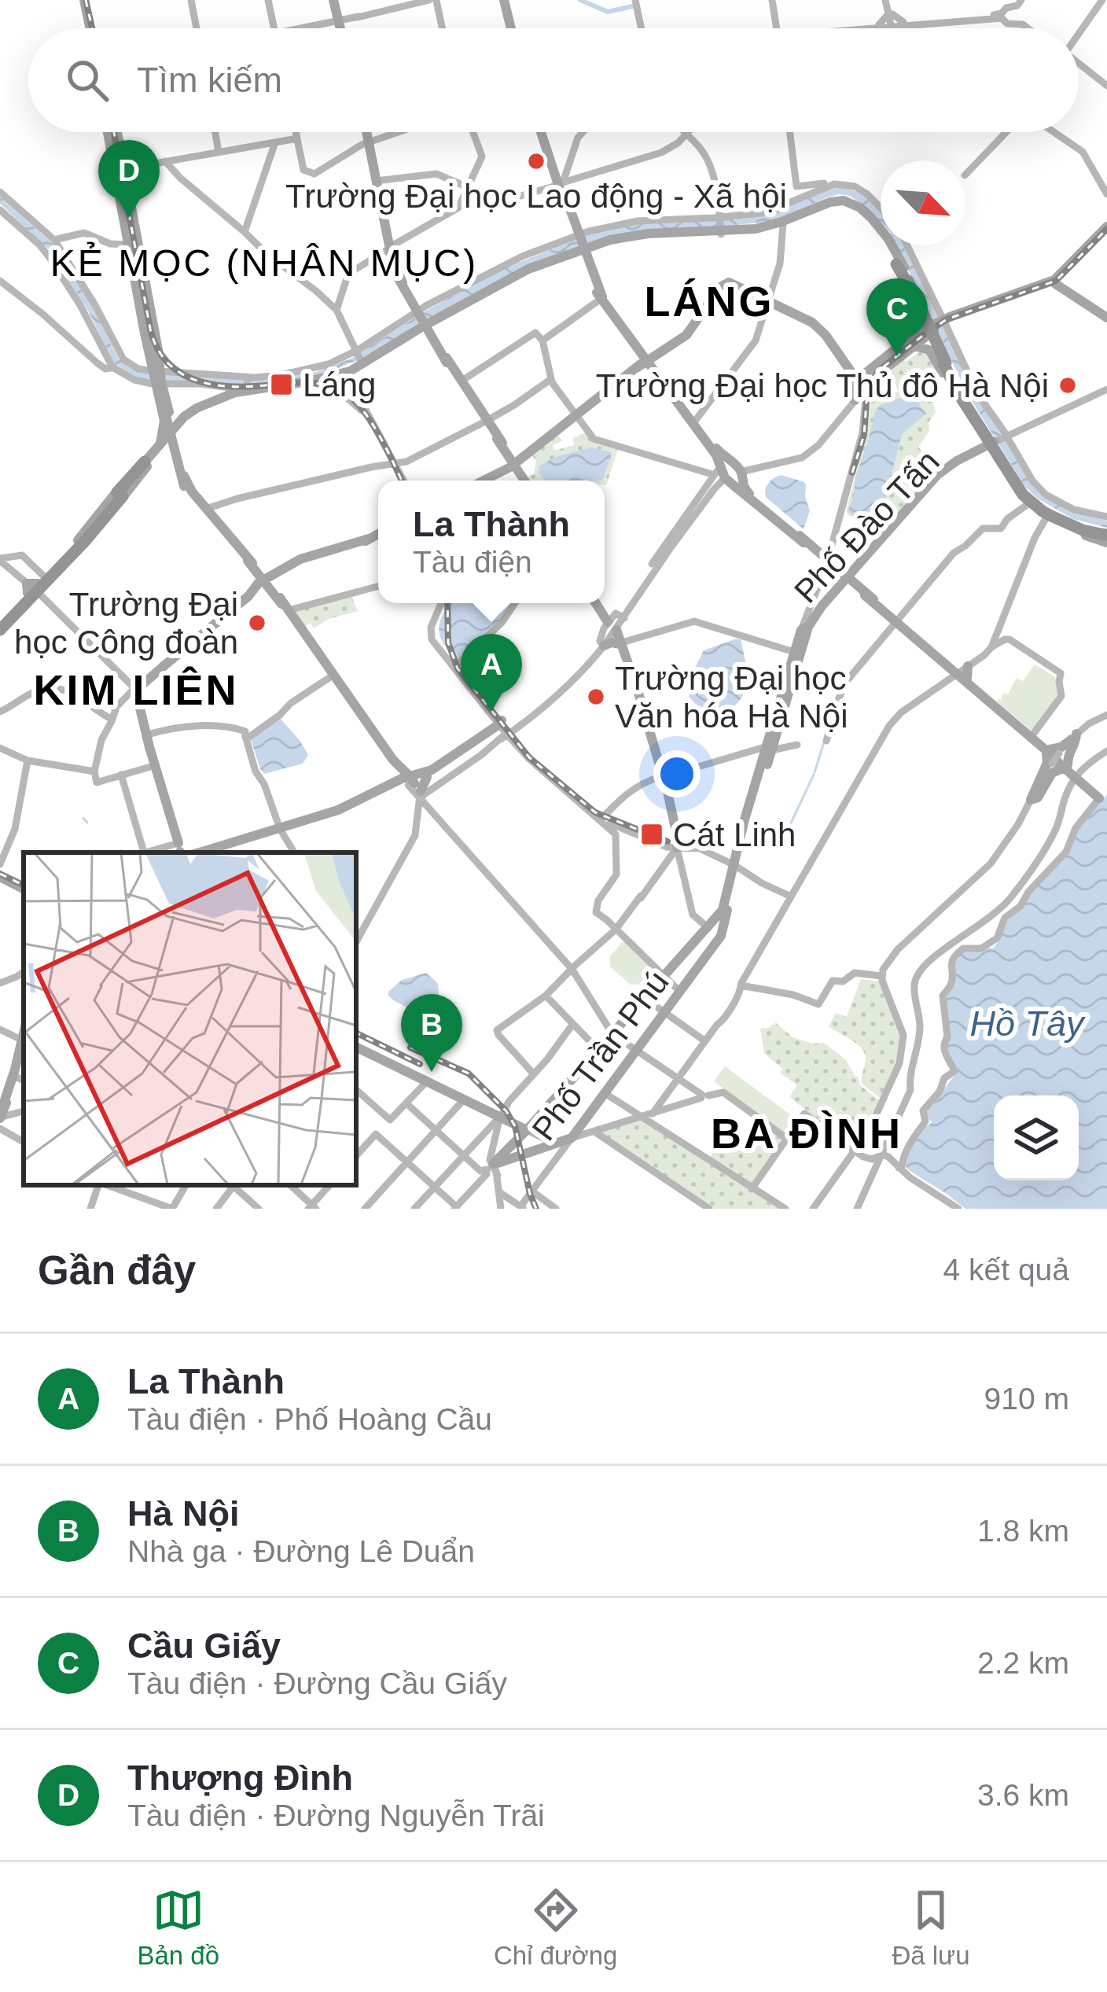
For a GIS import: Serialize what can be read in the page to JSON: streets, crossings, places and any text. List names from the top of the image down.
{
  "streets": {
    "main road": ["Phố Đào Tấn", "Phố Trần Phú"]
  },
  "districts": [
    "KẺ MỌC (NHÂN MỤC)",
    "LÁNG",
    "KIM LIÊN",
    "BA ĐÌNH"
  ],
  "water": ["Hồ Tây"],
  "places": {
    "other": [
      "Trường Đại học Lao động - Xã hội",
      "Trường Đại học Thủ đô Hà Nội",
      "Trường Đại học Công đoàn",
      "Trường Đại học Văn hóa Hà Nội"
    ],
    "transit": ["Láng", "Cát Linh"]
  },
  "north": "bottom right",
  "page": {
    "search": "Tìm kiếm",
    "pins": [
      "D",
      "C",
      "A",
      "B"
    ],
    "popup": ["La Thành", "Tàu điện"],
    "heading": ["Gần đây", "4 kết quả"],
    "list": [
      {
        "mark": "A",
        "name": "La Thành",
        "note": "Tàu điện · Phố Hoàng Cầu",
        "value": "910 m"
      },
      {
        "mark": "B",
        "name": "Hà Nội",
        "note": "Nhà ga · Đường Lê Duẩn",
        "value": "1.8 km"
      },
      {
        "mark": "C",
        "name": "Cầu Giấy",
        "note": "Tàu điện · Đường Cầu Giấy",
        "value": "2.2 km"
      },
      {
        "mark": "D",
        "name": "Thượng Đình",
        "note": "Tàu điện · Đường Nguyễn Trãi",
        "value": "3.6 km"
      }
    ],
    "nav": ["Bản đồ", "Chỉ đường", "Đã lưu"]
  }
}
